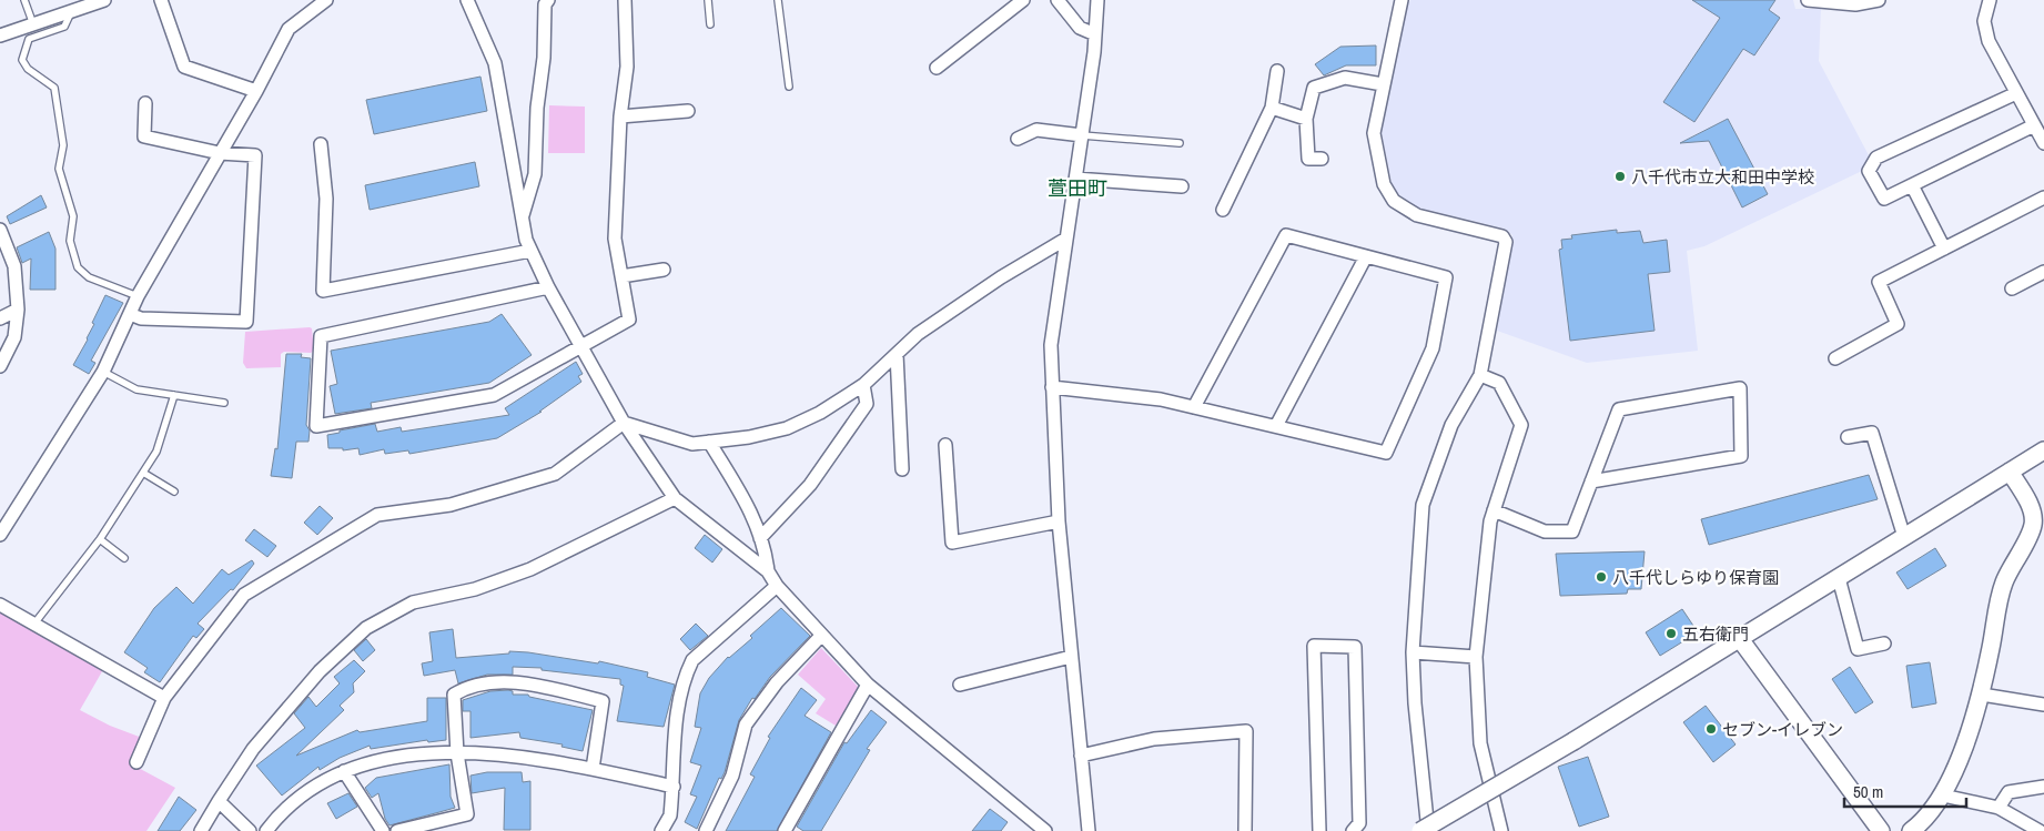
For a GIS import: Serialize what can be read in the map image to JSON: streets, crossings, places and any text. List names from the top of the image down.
{
  "districts": ["萱田町"],
  "places": [
    "八千代市立大和田中学校",
    "八千代しらゆり保育園",
    "五右衛門",
    "セブン-イレブン"
  ],
  "scale_bar": "50 m"
}
